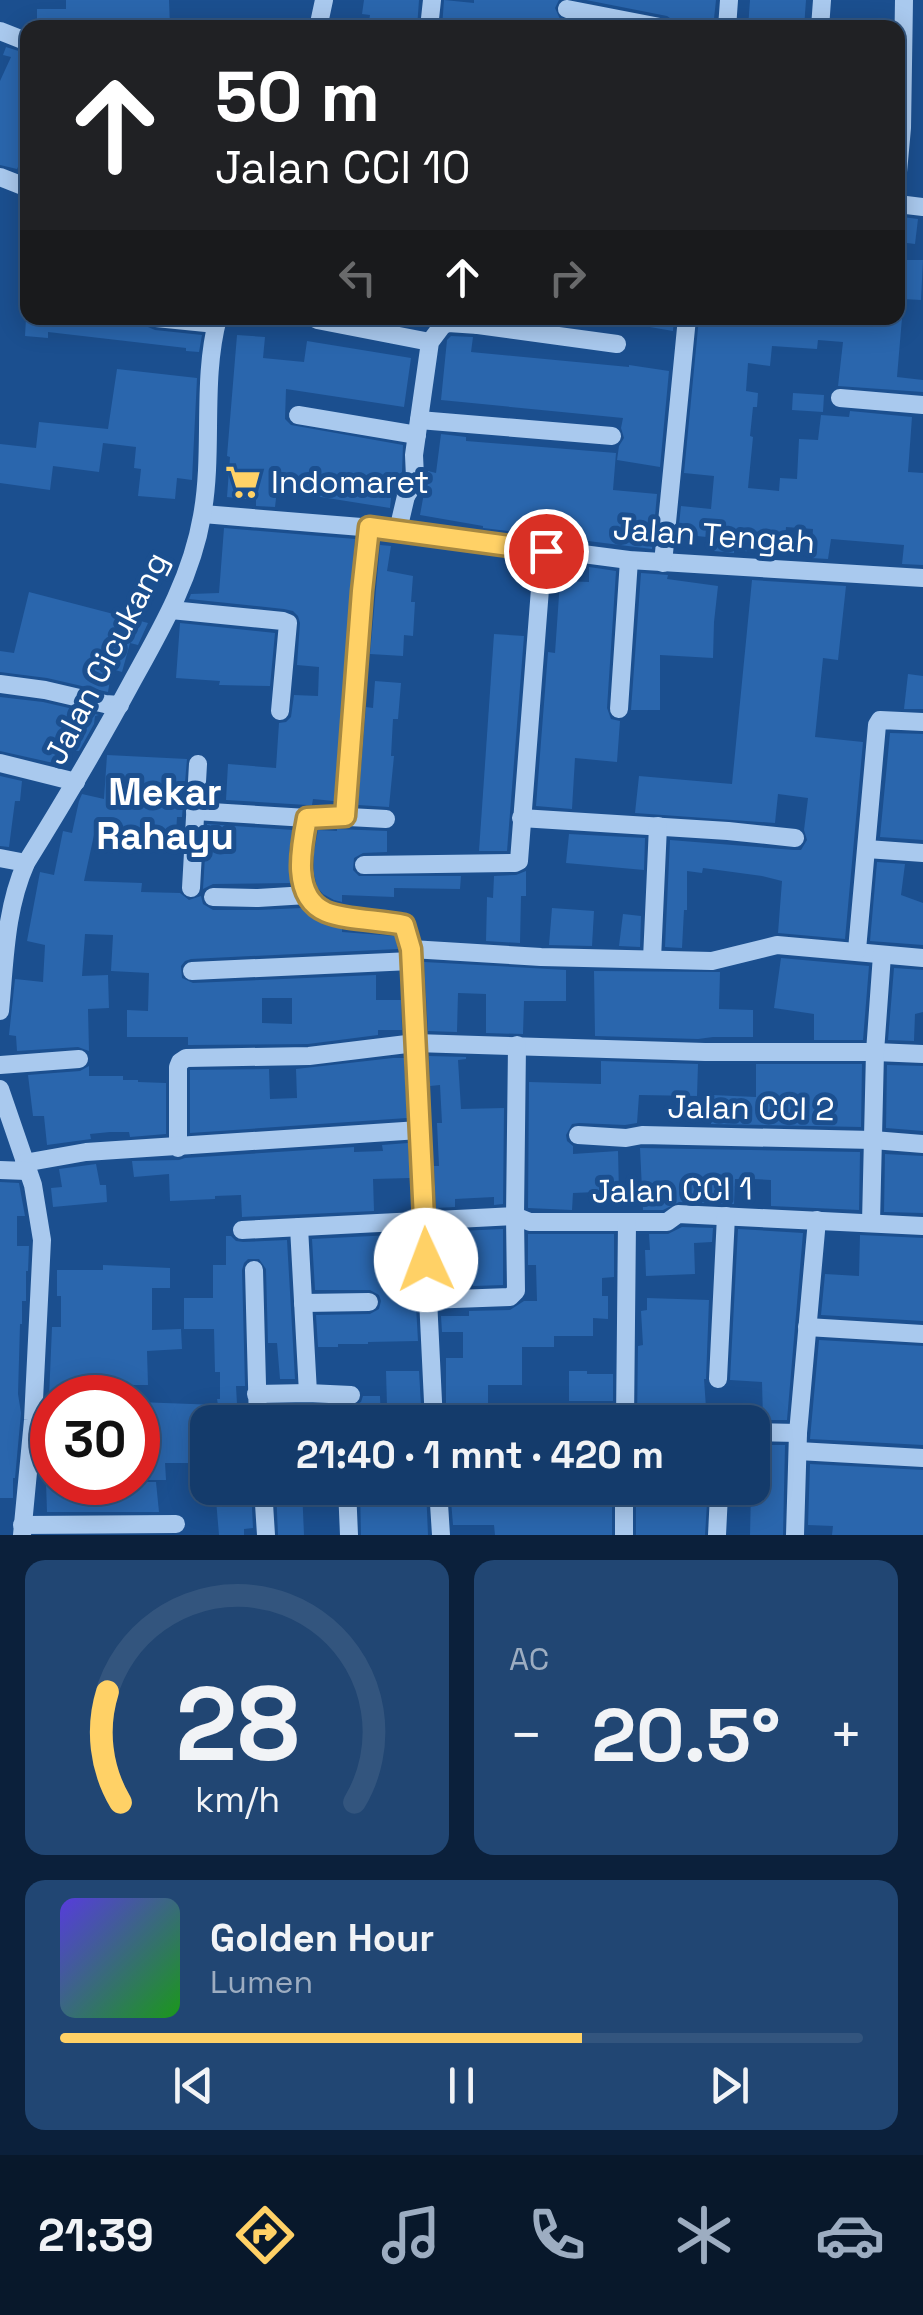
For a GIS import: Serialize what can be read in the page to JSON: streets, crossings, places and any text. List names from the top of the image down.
{
  "streets": {
    "street": [
      "Jalan Tengah",
      "Jalan Cicukang",
      "Jalan CCI 2",
      "Jalan CCI 1"
    ]
  },
  "crossings": [
    ["Jalan Tengah", "Jalan Cicukang"]
  ],
  "districts": ["Mekar Rahayu"],
  "places": {
    "supermarket": ["Indomaret"]
  },
  "page": {
    "turn": ["50 m", "Jalan CCI 10"],
    "limit": "30",
    "trip": "21:40 · 1 mnt · 420 m",
    "tile": "AC",
    "heat": ["−", "20.5°", "+"],
    "song": ["Golden Hour", "Lumen"],
    "tabs": "21:39",
    "gauge": ["28", "km/h"]
  }
}
